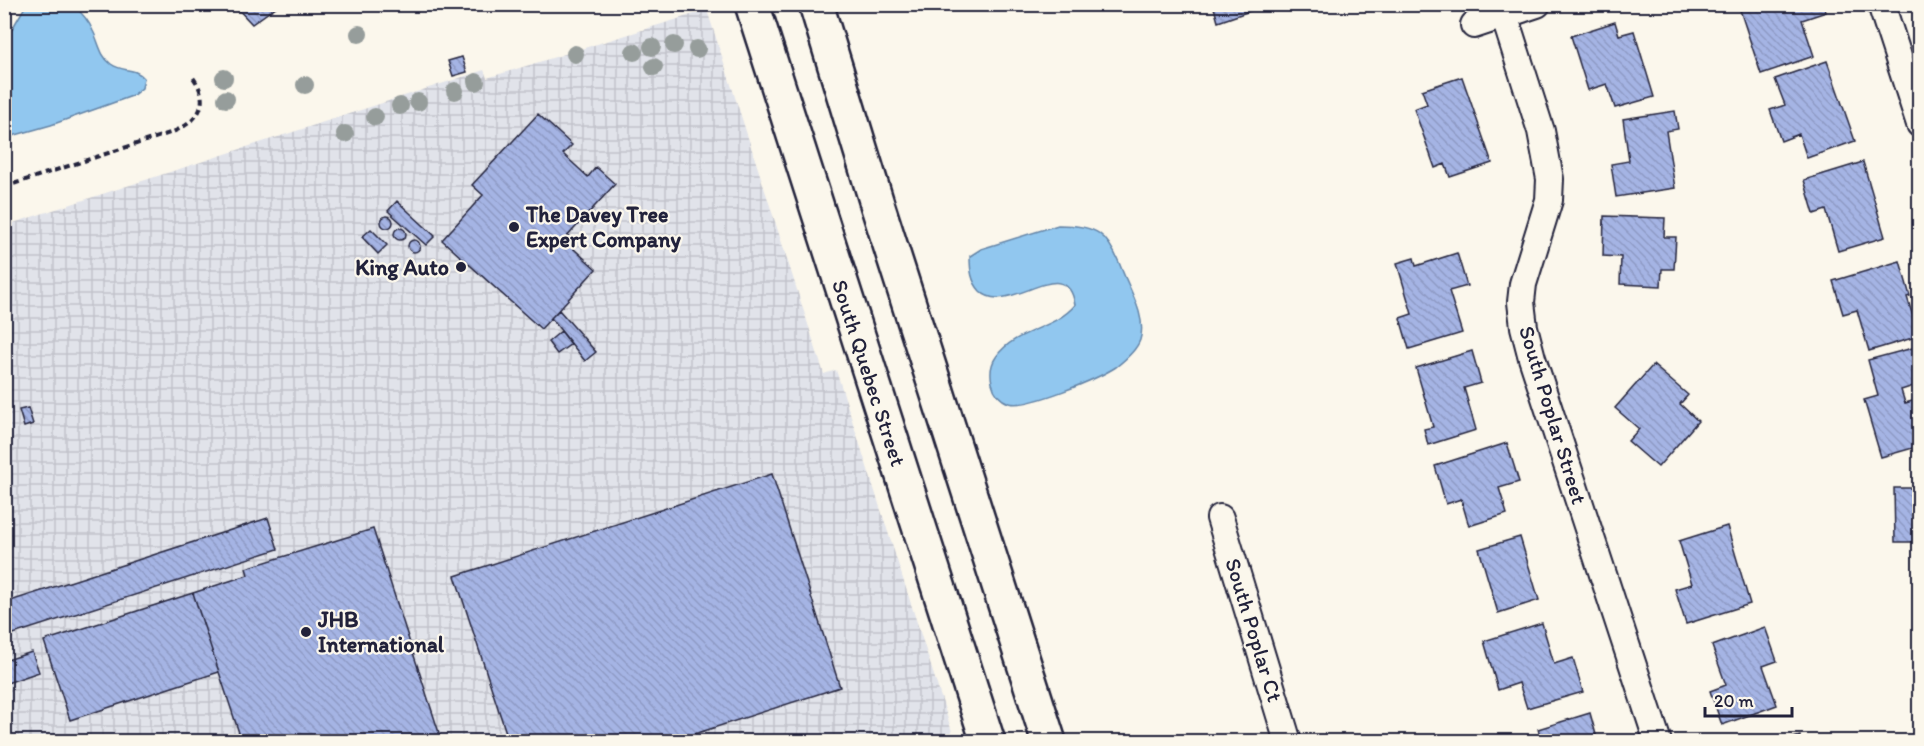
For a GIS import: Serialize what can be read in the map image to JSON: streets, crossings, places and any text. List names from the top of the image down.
{
  "streets": {
    "main road": ["South Quebec Street"],
    "street": ["South Poplar Street", "South Poplar Ct"]
  },
  "places": ["The Davey Tree Expert Company", "King Auto", "JHB International"],
  "scale_bar": "20 m"
}
